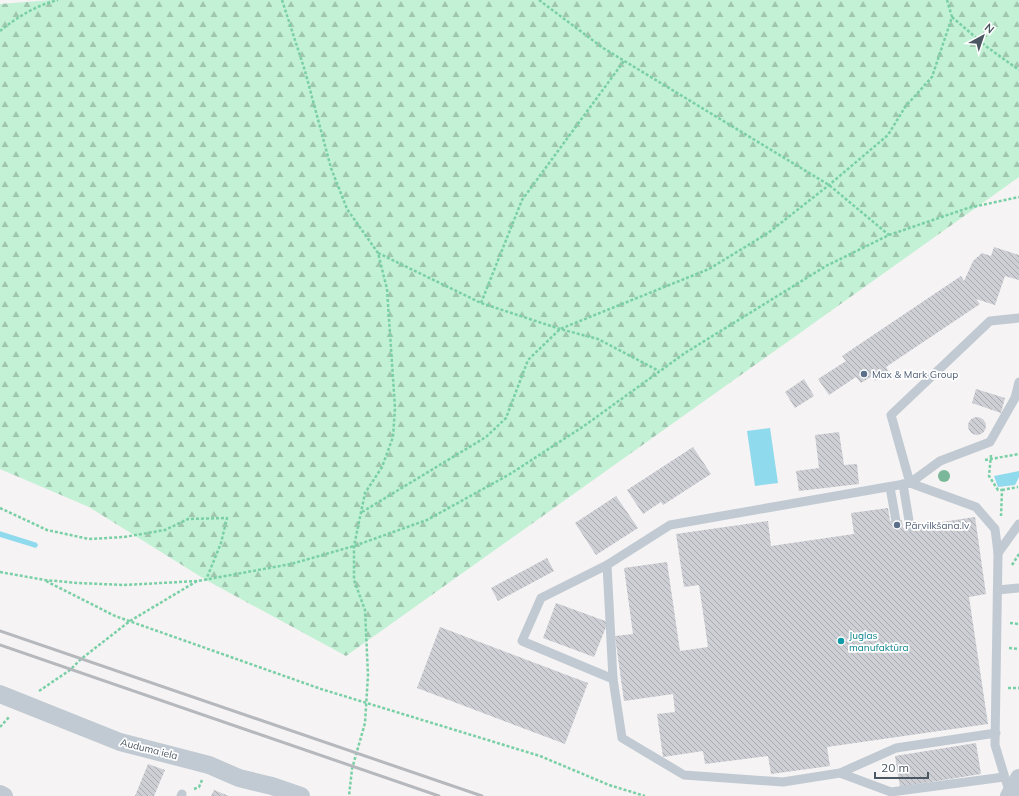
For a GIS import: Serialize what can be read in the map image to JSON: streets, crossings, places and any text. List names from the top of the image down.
{
  "streets": {
    "street": ["Auduma iela"]
  },
  "places": ["Max & Mark Group", "Pārvilkšana.lv", "Juglas manufaktūra"],
  "scale_bar": "20 m",
  "north": "top right"
}
